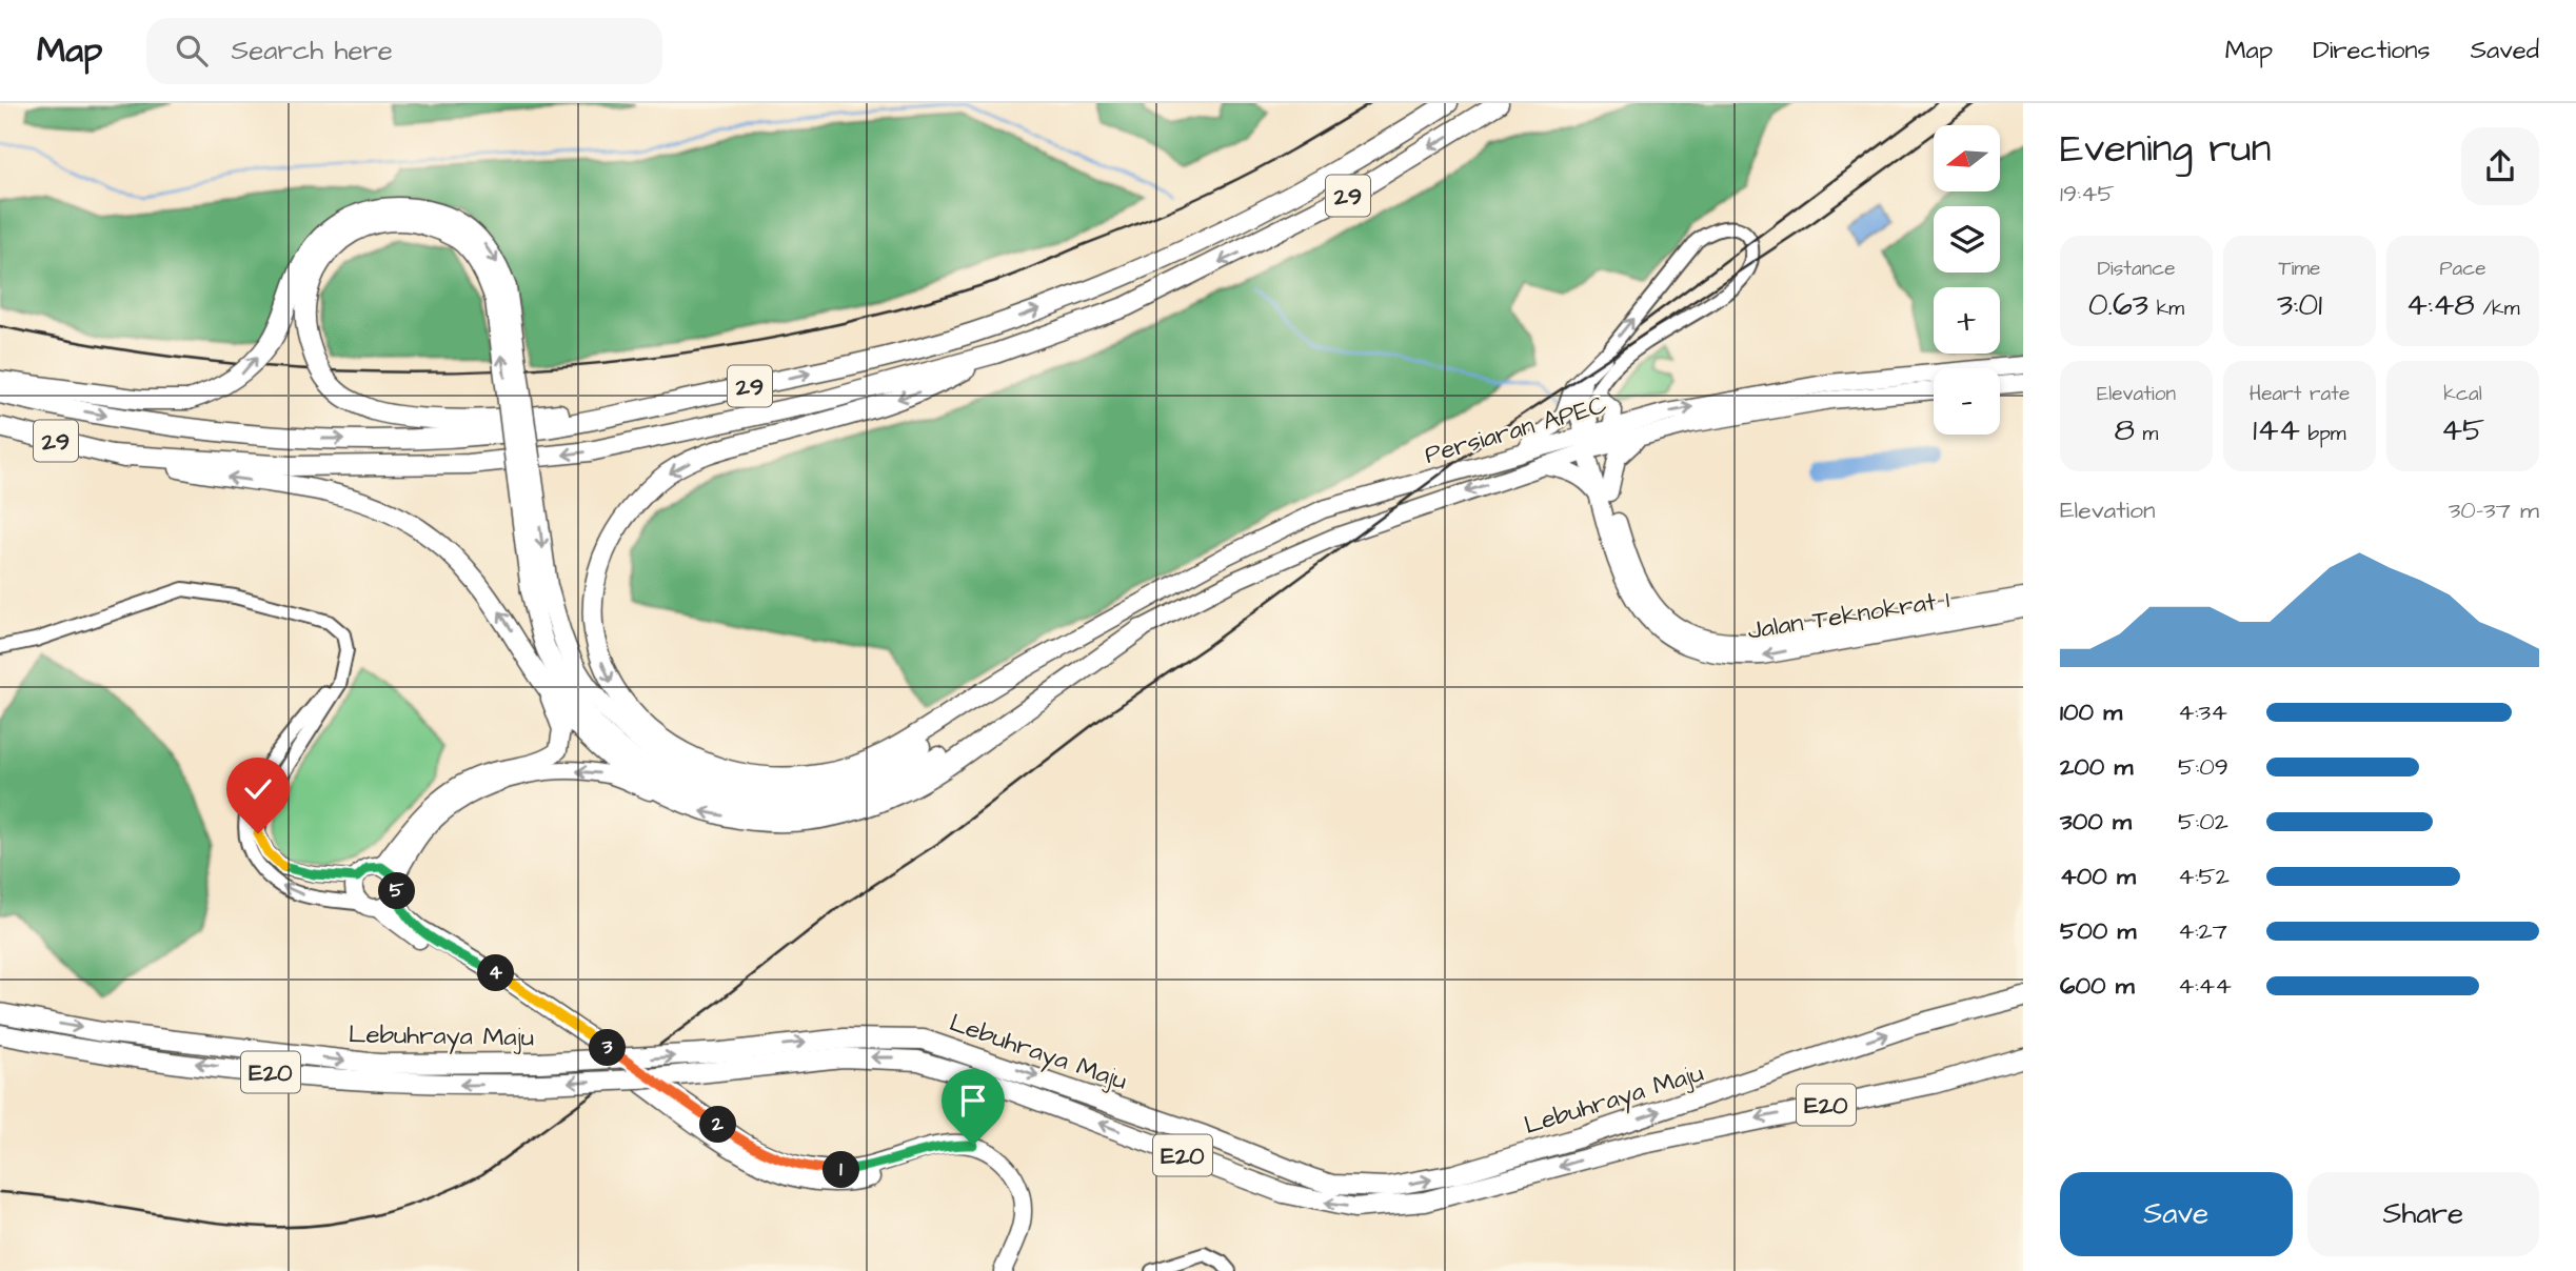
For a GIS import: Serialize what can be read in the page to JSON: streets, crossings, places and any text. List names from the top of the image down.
{
  "streets": {
    "highway": ["29", "Lebuhraya Maju", "E20"],
    "main road": ["Persiaran APEC", "Jalan Teknokrat 1"]
  },
  "crossings": [
    ["Persiaran APEC", "Jalan Teknokrat 1"]
  ],
  "one_way": ["Jalan Teknokrat 1"],
  "north": "left",
  "page": {
    "header": "Map",
    "search": "Search here",
    "nav": ["Map", "Directions", "Saved"],
    "heading": ["Evening run", "19:45"],
    "map_buttons": ["+", "−"],
    "stats": [
      ["Distance", "0.63 km"],
      ["Time", "3:01"],
      ["Pace", "4:48 /km"],
      ["Elevation", "8 m"],
      ["Heart rate", "144 bpm"],
      ["kcal", "45"]
    ],
    "chart": ["Elevation", "30–37 m"],
    "list": [
      {
        "name": "100 m",
        "note": "4:34"
      },
      {
        "name": "200 m",
        "note": "5:09"
      },
      {
        "name": "300 m",
        "note": "5:02"
      },
      {
        "name": "400 m",
        "note": "4:52"
      },
      {
        "name": "500 m",
        "note": "4:27"
      },
      {
        "name": "600 m",
        "note": "4:44"
      }
    ],
    "pins": [
      "5",
      "4",
      "3",
      "2",
      "1"
    ],
    "buttons": ["Save", "Share"]
  }
}
